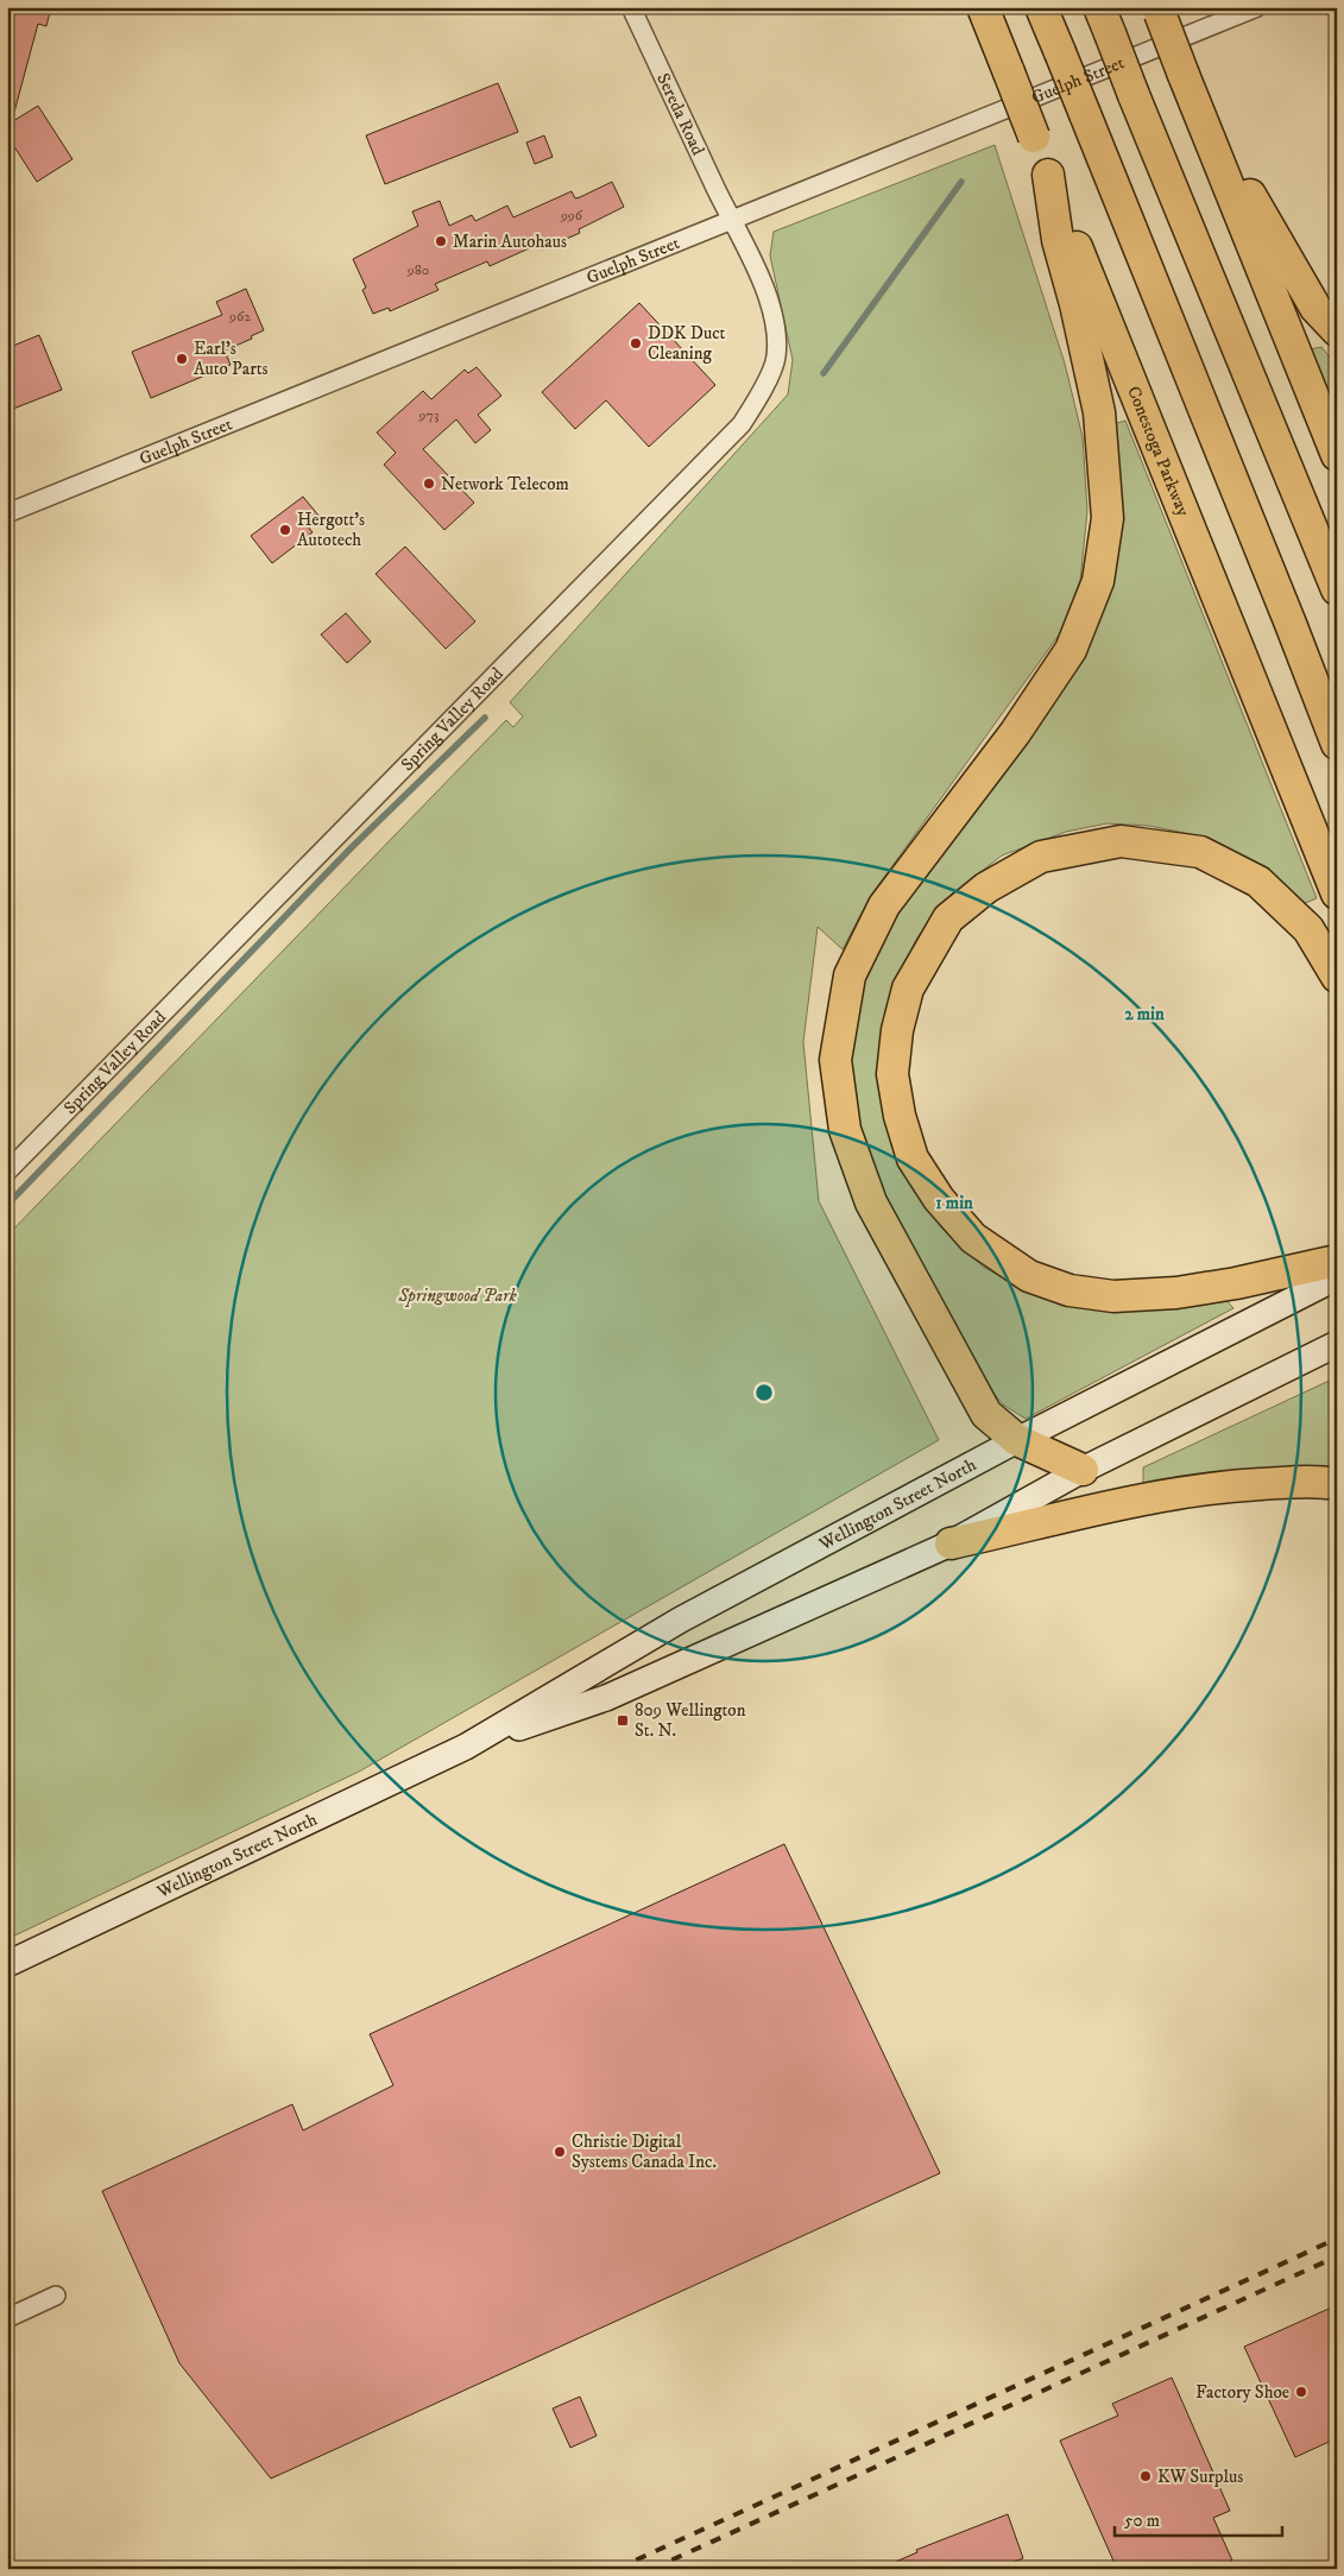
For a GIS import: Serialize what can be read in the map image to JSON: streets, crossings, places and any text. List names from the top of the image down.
{
  "streets": {
    "highway": ["Conestoga Parkway"],
    "street": [
      "Guelph Street",
      "Sereda Road",
      "Spring Valley Road",
      "Wellington Street North"
    ]
  },
  "crossings": [
    ["Guelph Street", "Sereda Road"],
    ["Guelph Street", "Spring Valley Road"],
    ["Sereda Road", "Spring Valley Road"]
  ],
  "parks": ["Springwood Park"],
  "places": {
    "other": [
      "Marin Autohaus",
      "DDK Duct Cleaning",
      "Earl's Auto Parts",
      "Network Telecom",
      "Hergott's Autotech",
      "Christie Digital Systems Canada Inc.",
      "Factory Shoe",
      "KW Surplus"
    ],
    "transit": ["809 Wellington St. N."]
  },
  "house_numbers": [
    "996",
    "980",
    "962",
    "973"
  ],
  "scale_bar": "50 m",
  "rings": ["2 min", "1 min"]
}
